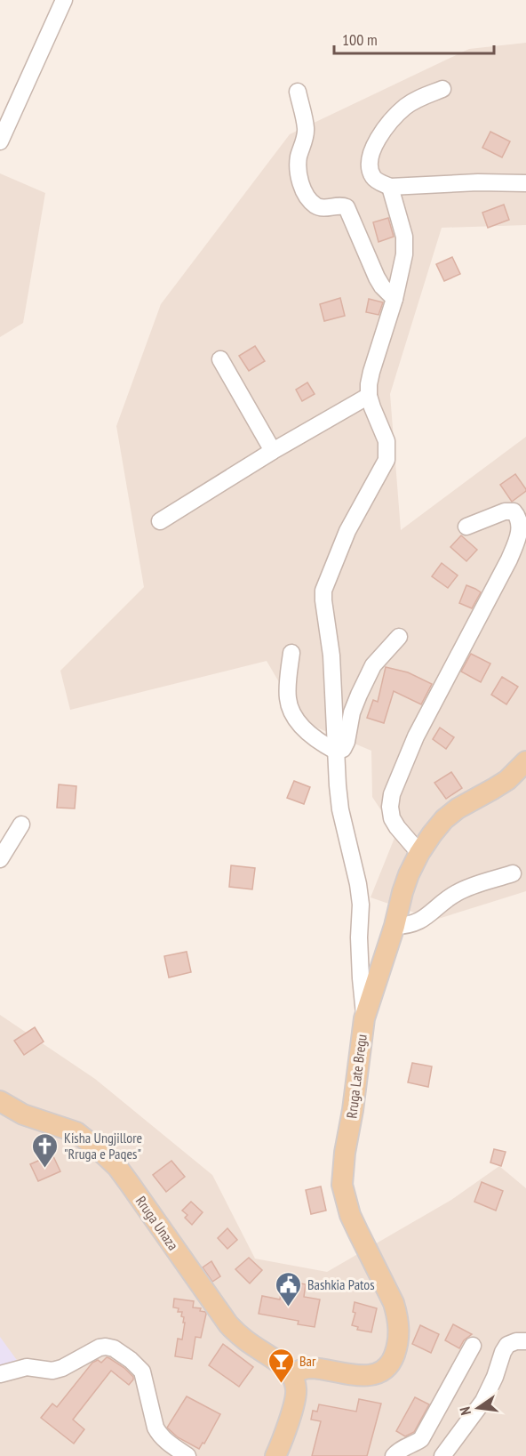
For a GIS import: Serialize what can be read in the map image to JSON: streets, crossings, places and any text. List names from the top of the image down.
{
  "streets": {
    "main road": ["Rruga Late Bregu", "Rruga Unaza"]
  },
  "crossings": [
    ["Rruga Late Bregu", "Rruga Unaza"]
  ],
  "places": {
    "church": ["Kisha Ungjillore \"Rruga e Paqes\""],
    "public building": ["Bashkia Patos"],
    "bar": ["Bar"]
  },
  "scale_bar": "100 m",
  "north": "left"
}
